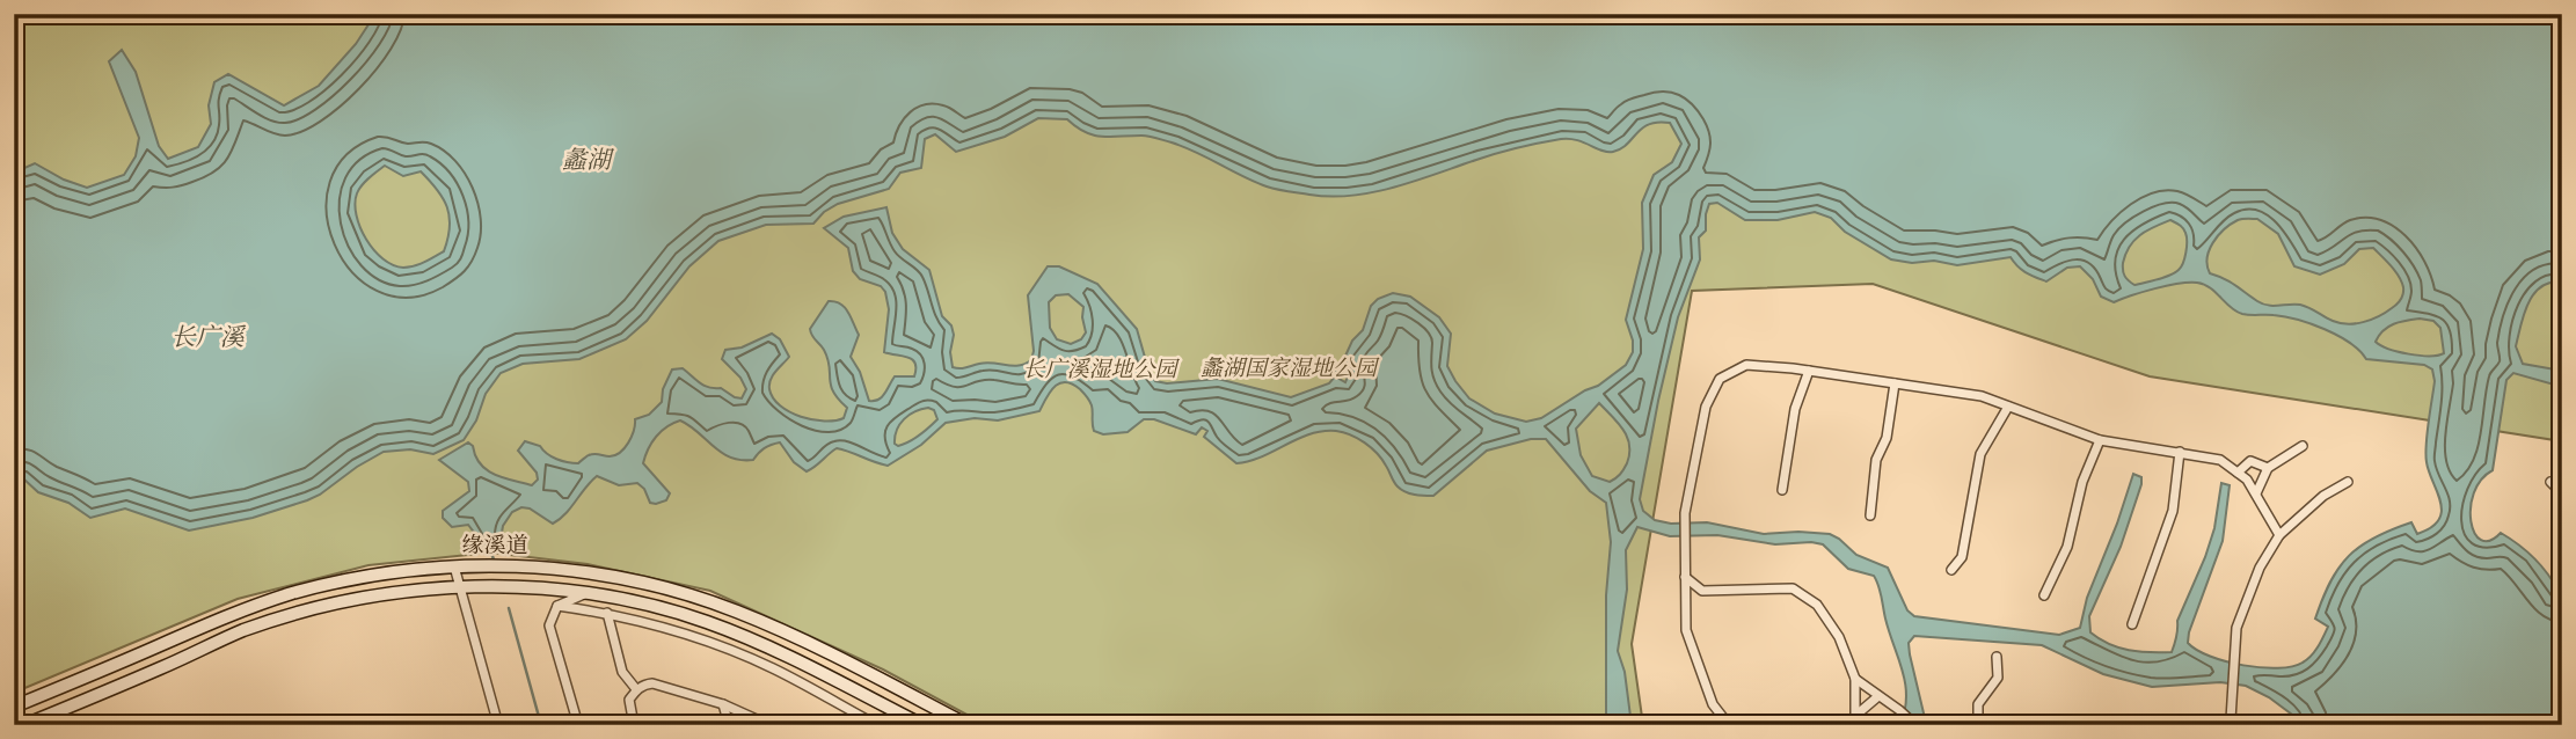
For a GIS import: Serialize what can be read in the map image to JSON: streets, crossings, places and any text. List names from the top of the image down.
{
  "streets": {
    "main road": ["缘溪道"]
  },
  "water": ["蠡湖", "长广溪"],
  "parks": ["蠡湖国家湿地公园", "长广溪湿地公园"]
}
